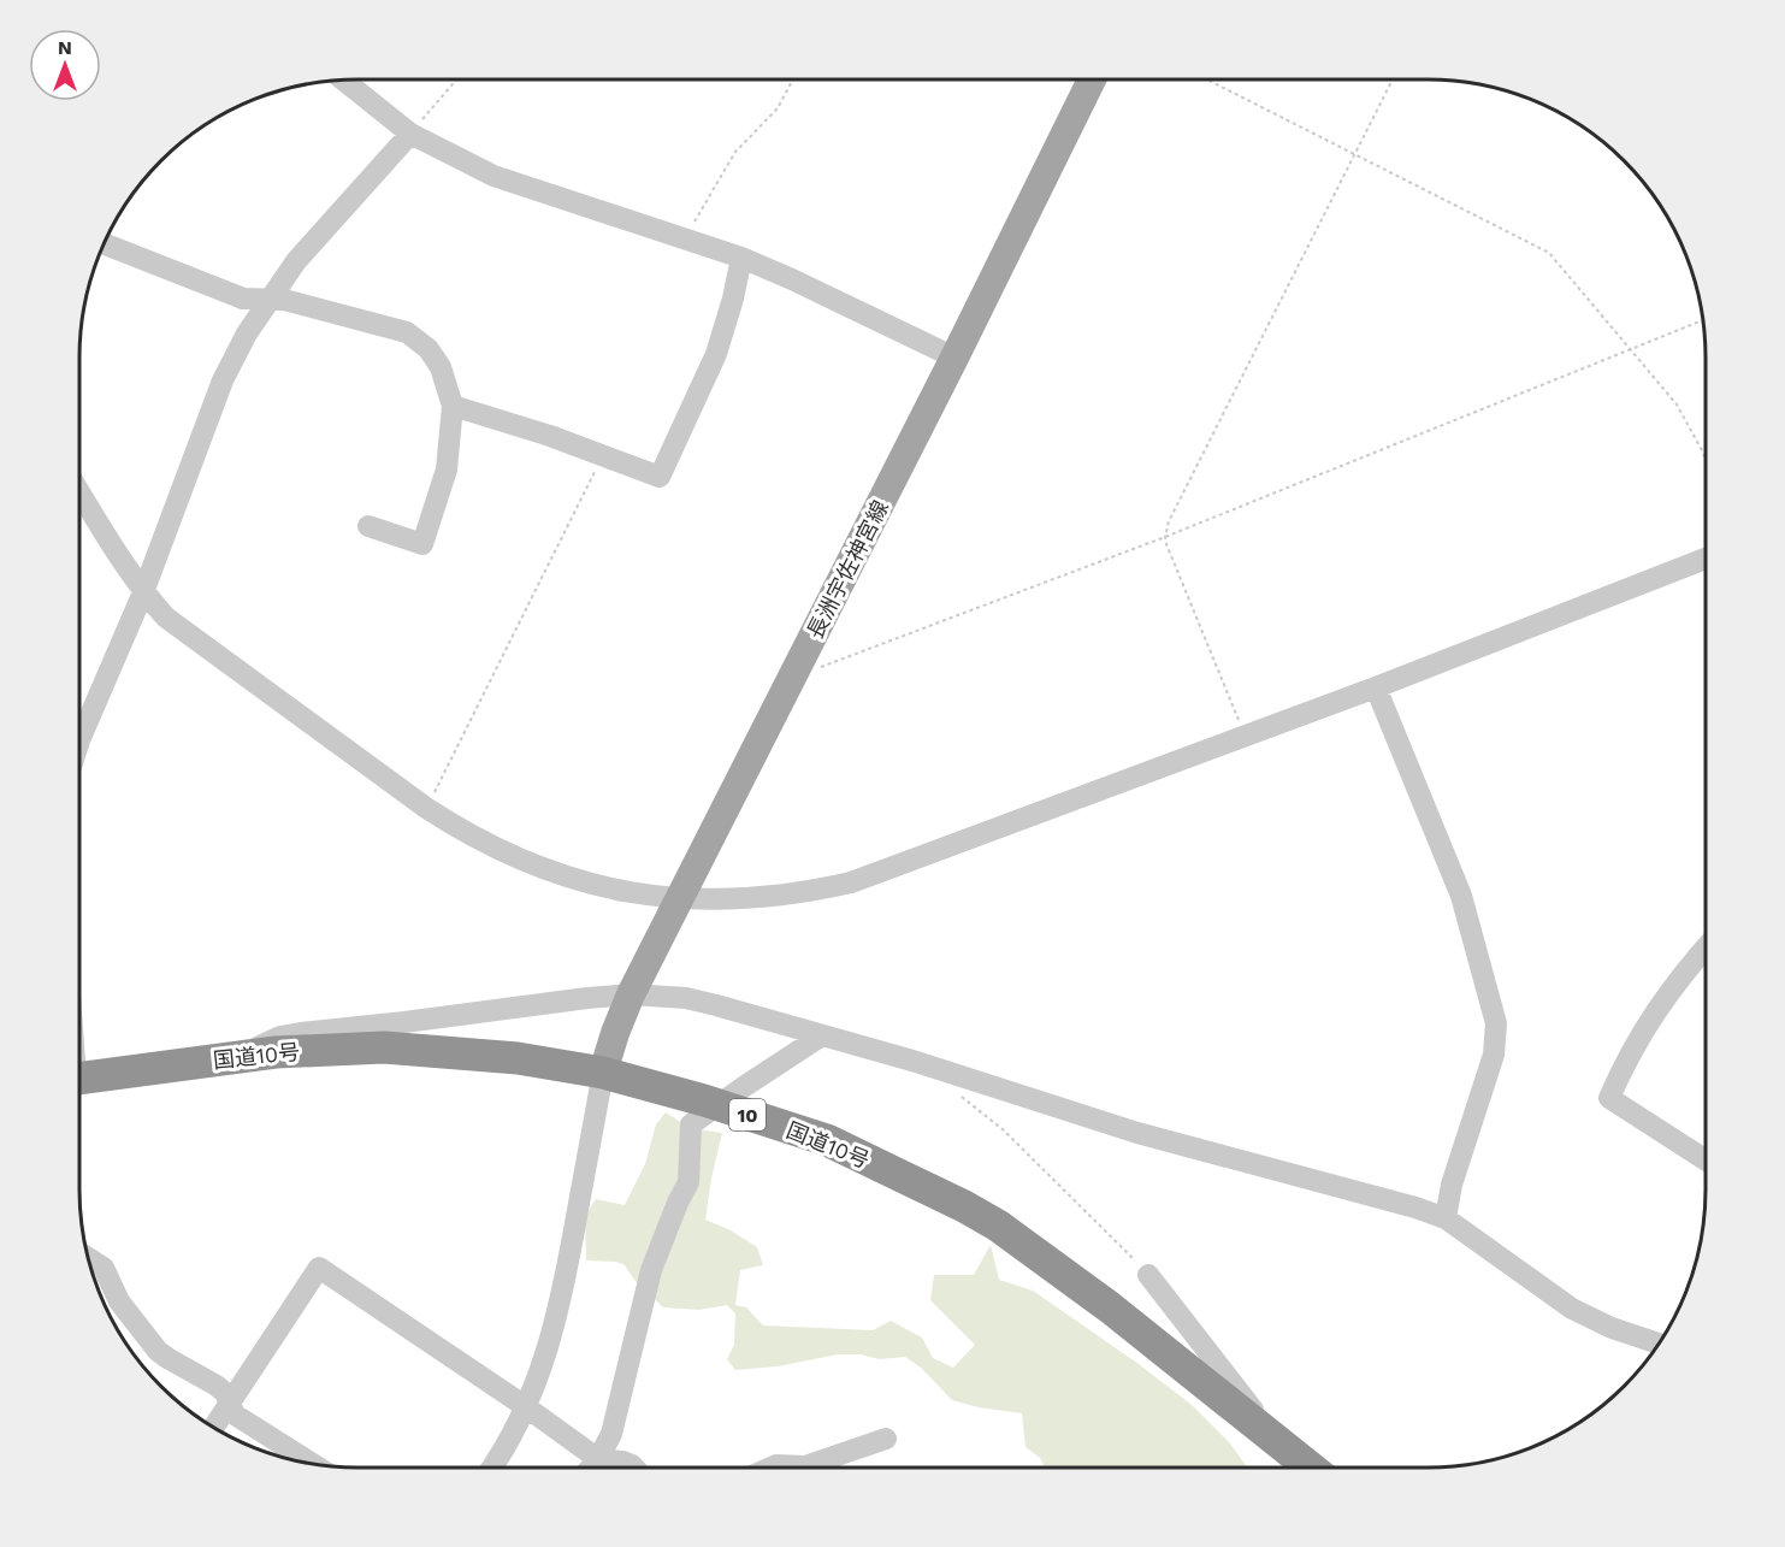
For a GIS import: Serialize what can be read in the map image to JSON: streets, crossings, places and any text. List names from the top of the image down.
{
  "streets": {
    "highway": ["国道10号", "10"],
    "main road": ["長洲宇佐神宮線"]
  },
  "crossings": [
    ["長洲宇佐神宮線", "国道10号"]
  ],
  "north": "top"
}
